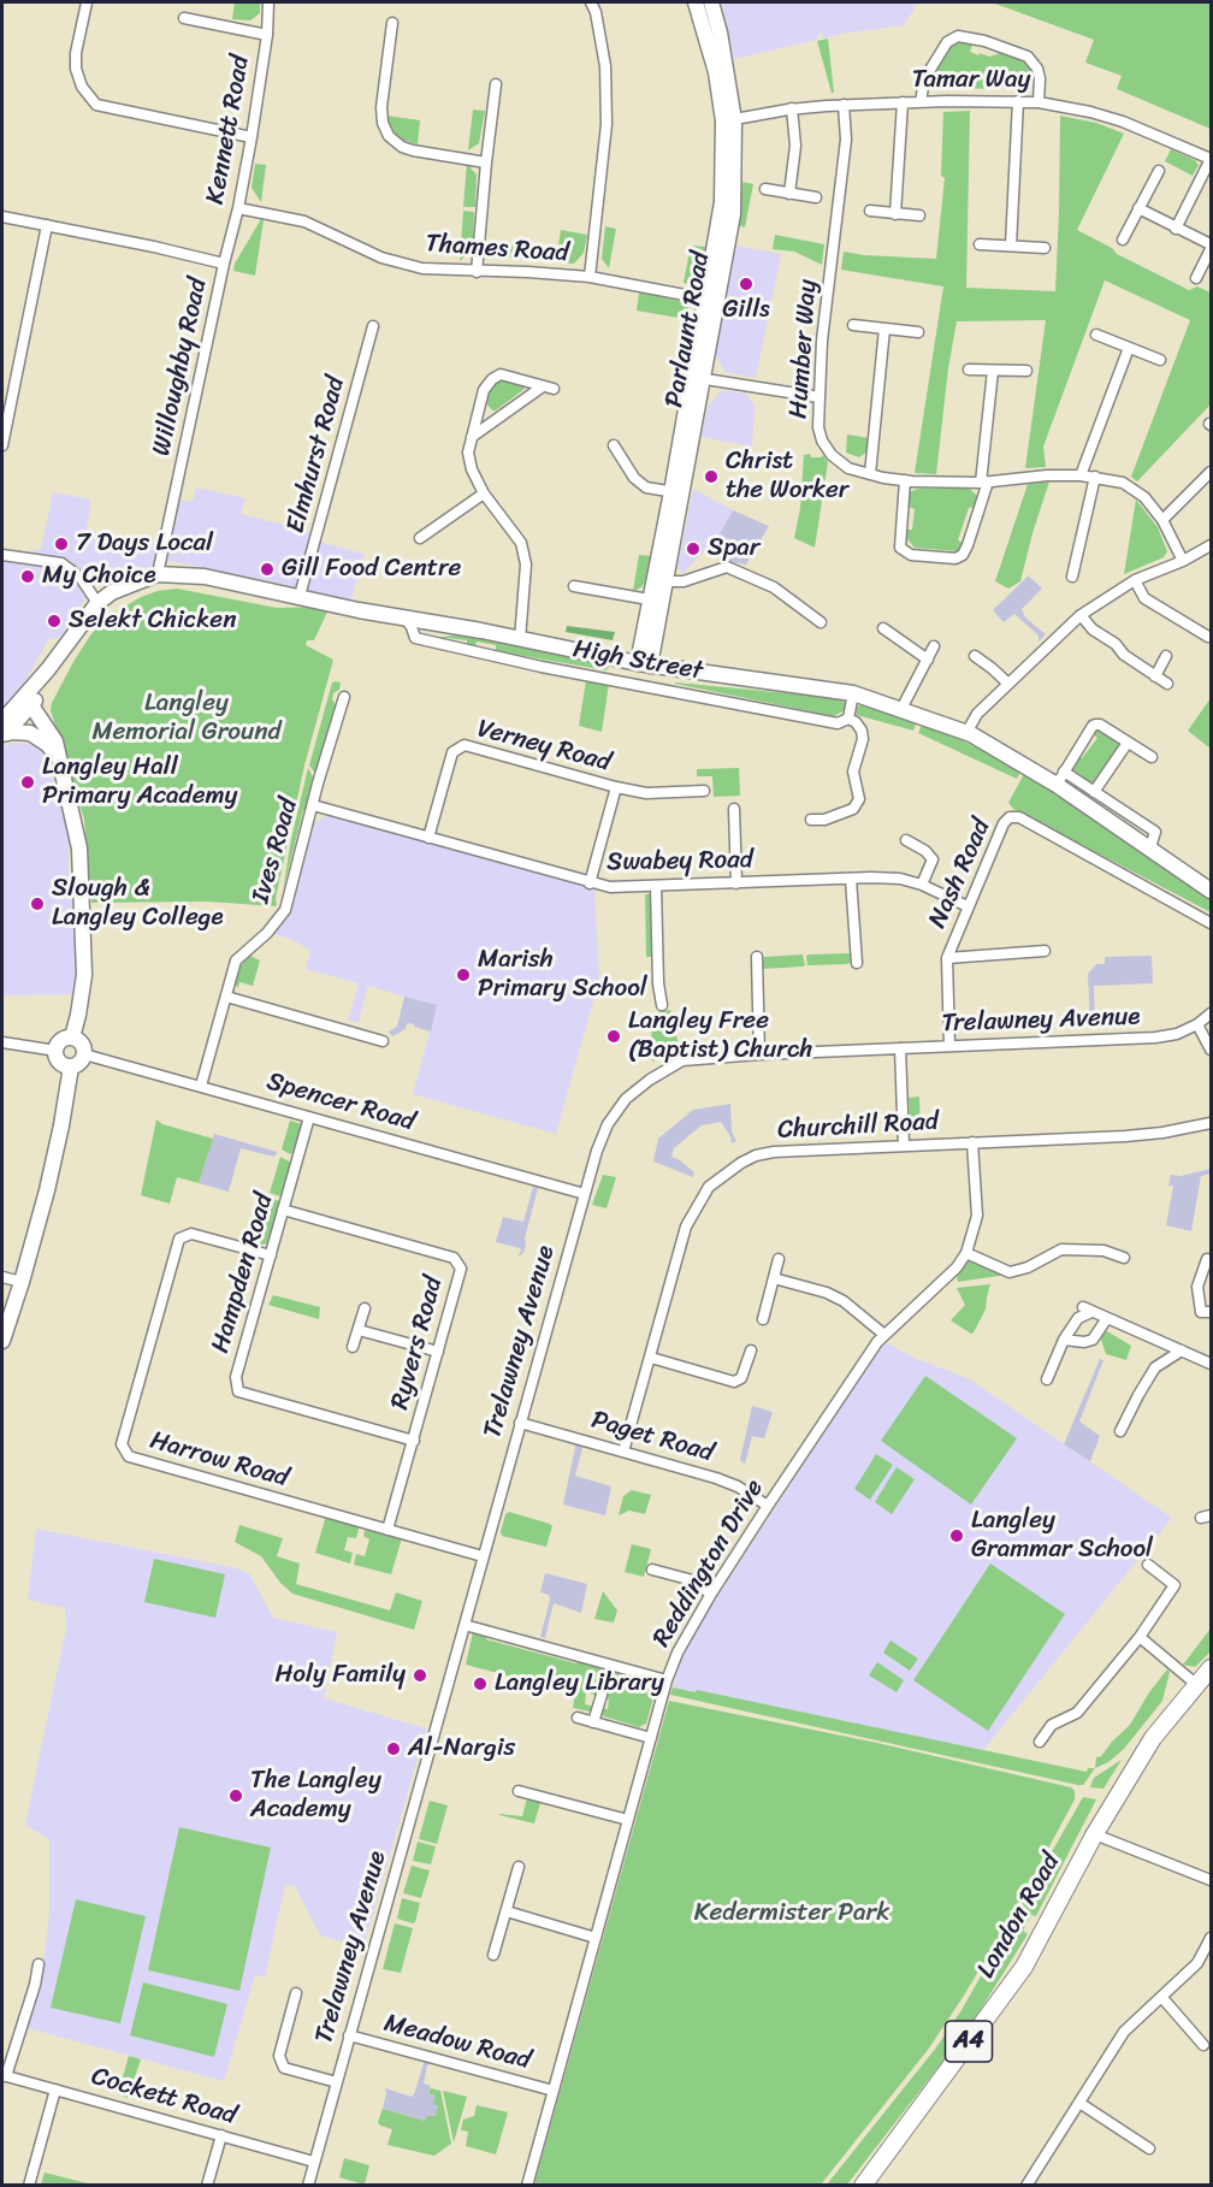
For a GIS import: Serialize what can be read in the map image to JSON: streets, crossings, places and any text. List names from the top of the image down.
{
  "streets": {
    "main road": ["London Road", "A4"],
    "street": [
      "Tamar Way",
      "Kennett Road",
      "Thames Road",
      "Parlaunt Road",
      "Humber Way",
      "Willoughby Road",
      "Elmhurst Road",
      "High Street",
      "Verney Road",
      "Ives Road",
      "Swabey Road",
      "Nash Road",
      "Trelawney Avenue",
      "Spencer Road",
      "Churchill Road",
      "Hampden Road",
      "Ryvers Road",
      "Paget Road",
      "Harrow Road",
      "Reddington Drive",
      "Meadow Road",
      "Cockett Road"
    ]
  },
  "crossings": [
    ["Tamar Way", "Parlaunt Road"],
    ["Tamar Way", "Humber Way"],
    ["Kennett Road", "Thames Road"],
    ["Kennett Road", "Willoughby Road"],
    ["Thames Road", "Parlaunt Road"],
    ["Parlaunt Road", "High Street"],
    ["Willoughby Road", "High Street"],
    ["Elmhurst Road", "High Street"],
    ["Verney Road", "Swabey Road"],
    ["Ives Road", "Swabey Road"],
    ["Ives Road", "Spencer Road"],
    ["Swabey Road", "Nash Road"],
    ["Nash Road", "Trelawney Avenue"],
    ["Trelawney Avenue", "Spencer Road"],
    ["Trelawney Avenue", "Paget Road"],
    ["Trelawney Avenue", "Harrow Road"],
    ["Trelawney Avenue", "Meadow Road"],
    ["Trelawney Avenue", "Cockett Road"],
    ["Spencer Road", "Hampden Road"],
    ["Churchill Road", "Paget Road"],
    ["Churchill Road", "Reddington Drive"],
    ["Hampden Road", "Ryvers Road"],
    ["Hampden Road", "Harrow Road"],
    ["Ryvers Road", "Harrow Road"],
    ["Paget Road", "Reddington Drive"],
    ["Reddington Drive", "Meadow Road"]
  ],
  "parks": ["Langley Memorial Ground", "Kedermister Park"],
  "places": [
    "Gills",
    "Christ the Worker",
    "7 Days Local",
    "Spar",
    "Gill Food Centre",
    "My Choice",
    "Selekt Chicken",
    "Langley Hall Primary Academy",
    "Slough & Langley College",
    "Marish Primary School",
    "Langley Free (Baptist) Church",
    "Langley Grammar School",
    "Holy Family",
    "Langley Library",
    "Al-Nargis",
    "The Langley Academy"
  ]
}
